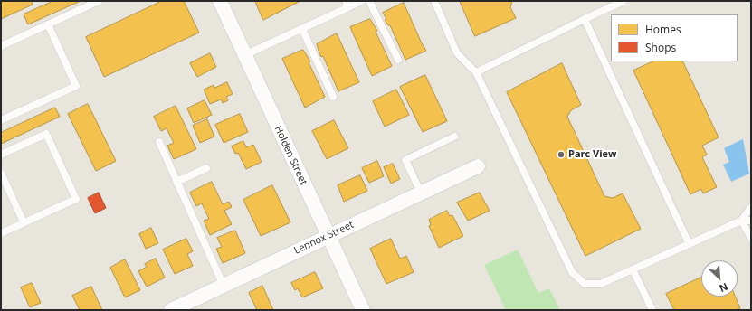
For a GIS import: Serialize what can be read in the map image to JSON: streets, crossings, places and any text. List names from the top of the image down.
{
  "streets": {
    "street": ["Holden Street", "Lennox Street"]
  },
  "crossings": [
    ["Holden Street", "Lennox Street"]
  ],
  "places": ["Parc View"],
  "legend": ["Homes", "Shops"],
  "north": "bottom right"
}
